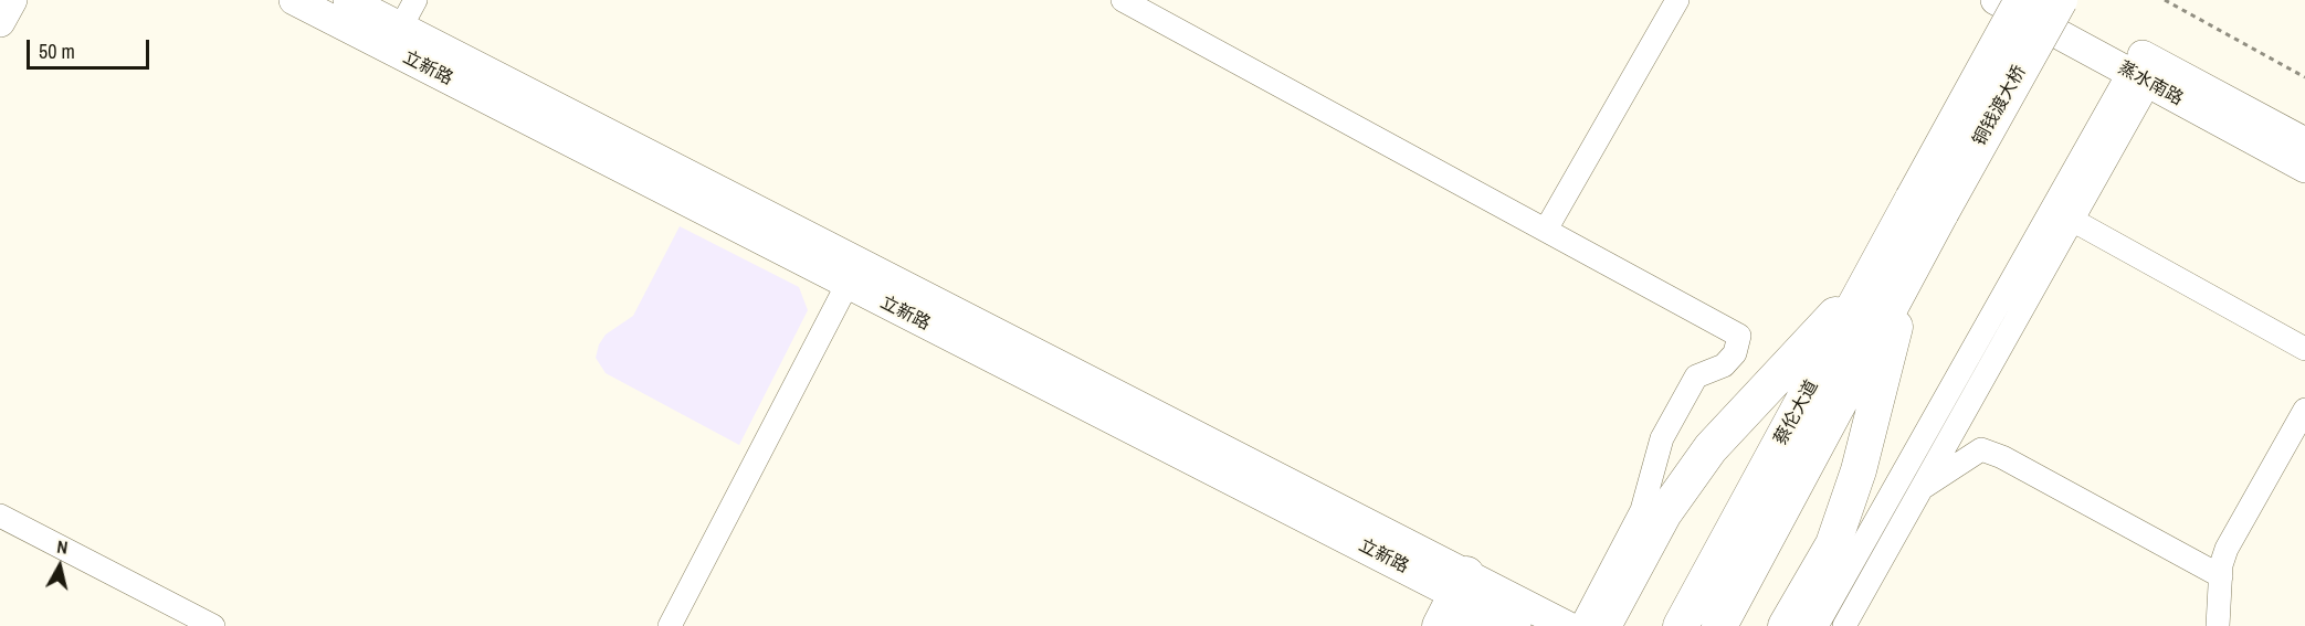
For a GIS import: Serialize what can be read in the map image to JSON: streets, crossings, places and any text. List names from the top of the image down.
{
  "streets": {
    "highway": ["铜钱渡大桥", "蔡伦大道"],
    "main road": ["立新路", "蒸水南路"]
  },
  "crossings": [
    ["铜钱渡大桥", "蔡伦大道"]
  ],
  "scale_bar": "50 m",
  "north": "top"
}
